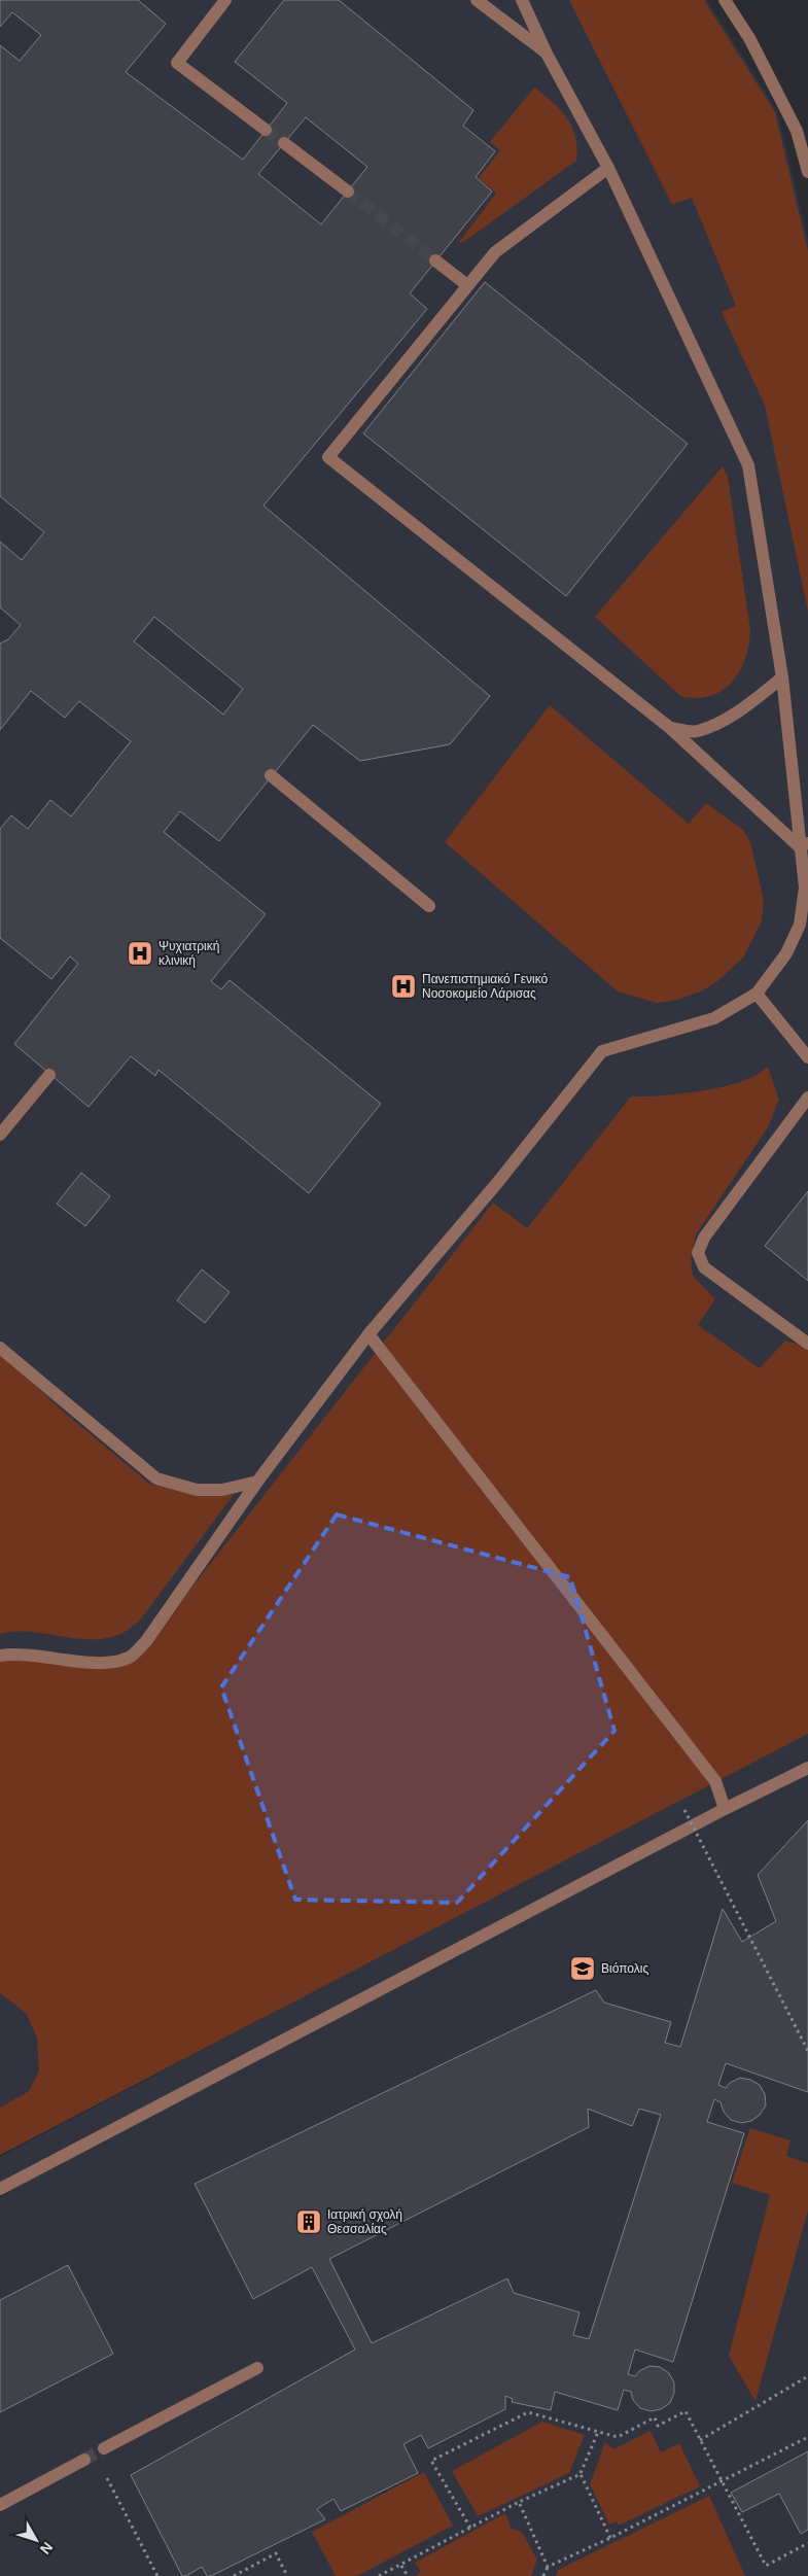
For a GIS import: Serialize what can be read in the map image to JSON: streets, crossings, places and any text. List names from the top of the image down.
{
  "places": {
    "hospital": ["Ψυχιατρική κλινική", "Πανεπιστημιακό Γενικό Νοσοκομείο Λάρισας"],
    "school or university": ["Βιόπολις"],
    "building": ["Ιατρική σχολή Θεσσαλίας"]
  },
  "north": "bottom right"
}
